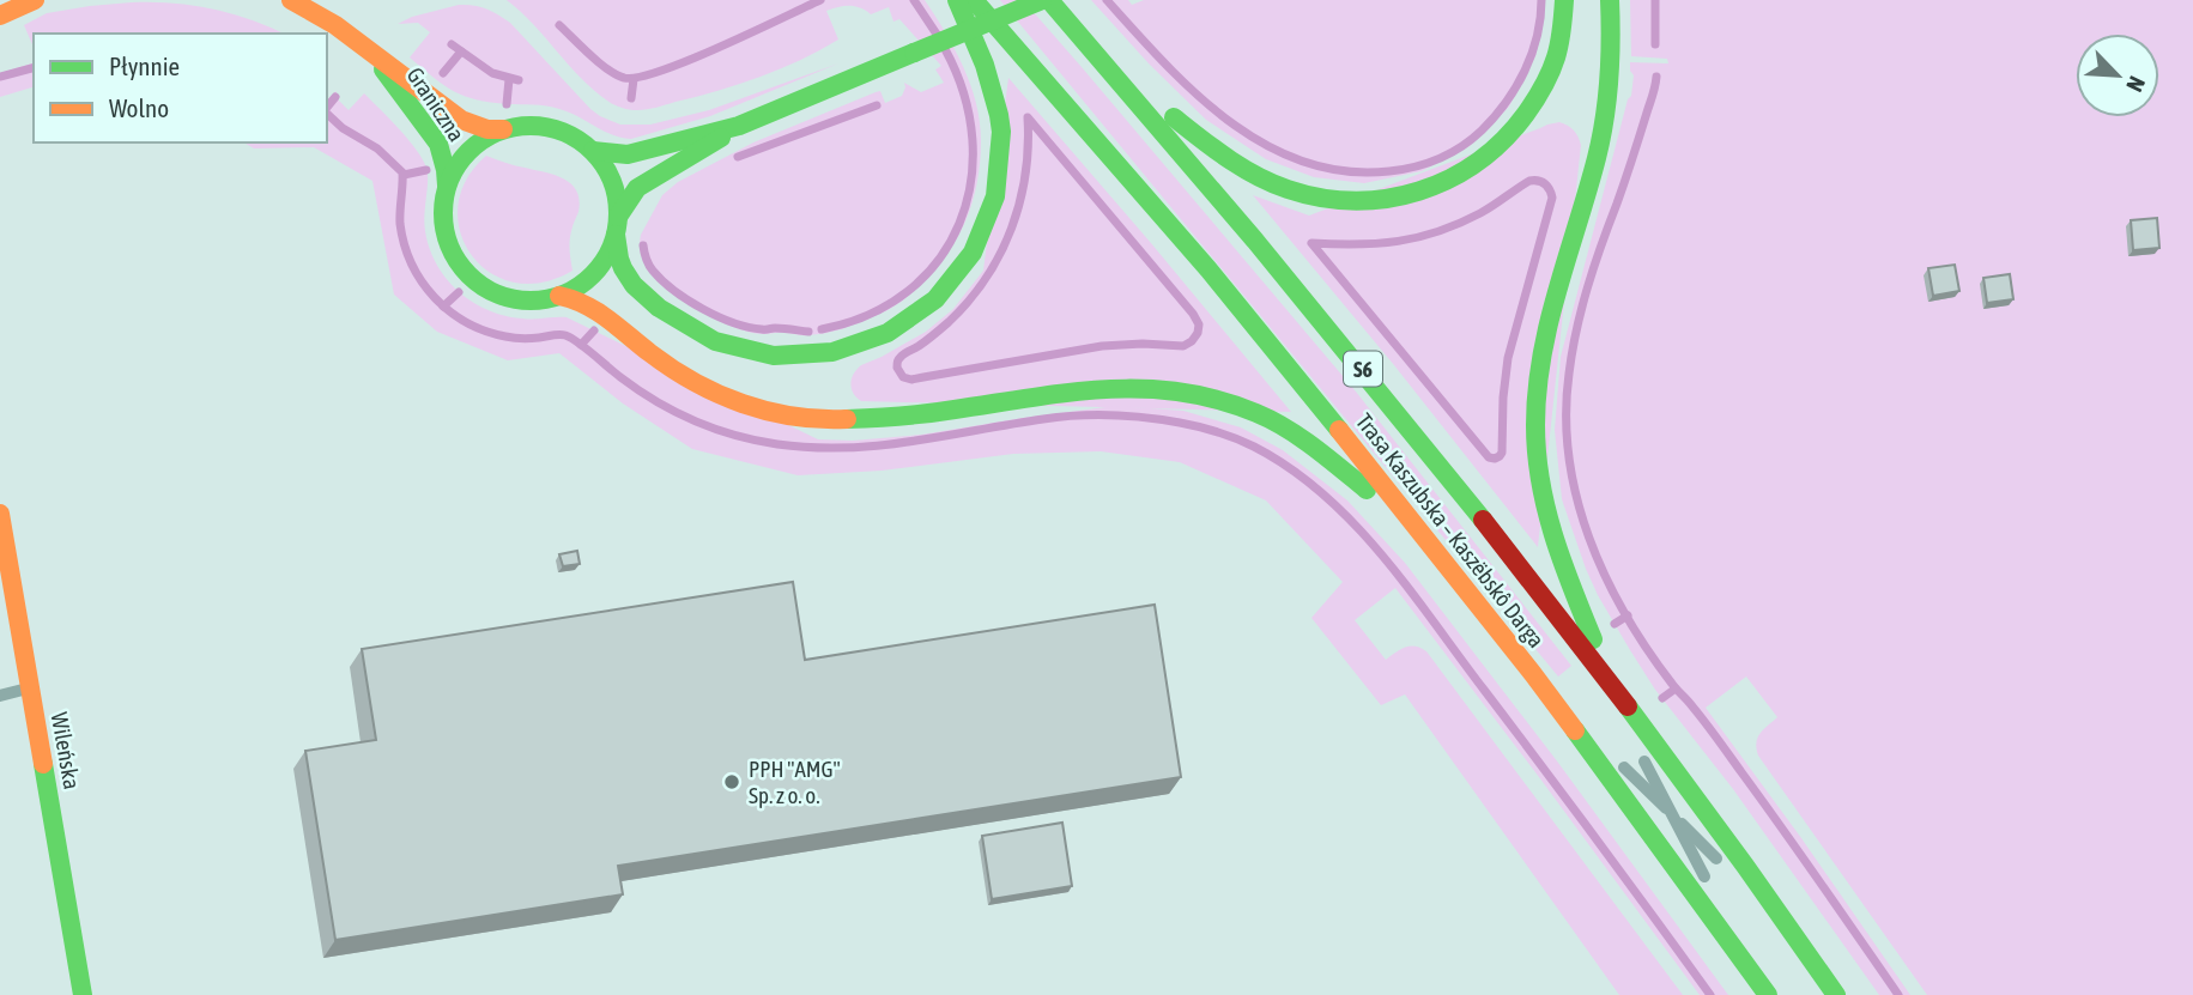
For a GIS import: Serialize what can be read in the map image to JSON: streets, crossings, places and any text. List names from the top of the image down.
{
  "streets": {
    "main road": [
      "Graniczna",
      "S6",
      "Trasa Kaszubska – Kaszëbskô Darga",
      "Wileńska"
    ]
  },
  "places": ["PPH \"AMG\" Sp. z o. o."],
  "legend": ["Płynnie", "Wolno"],
  "north": "bottom right"
}
